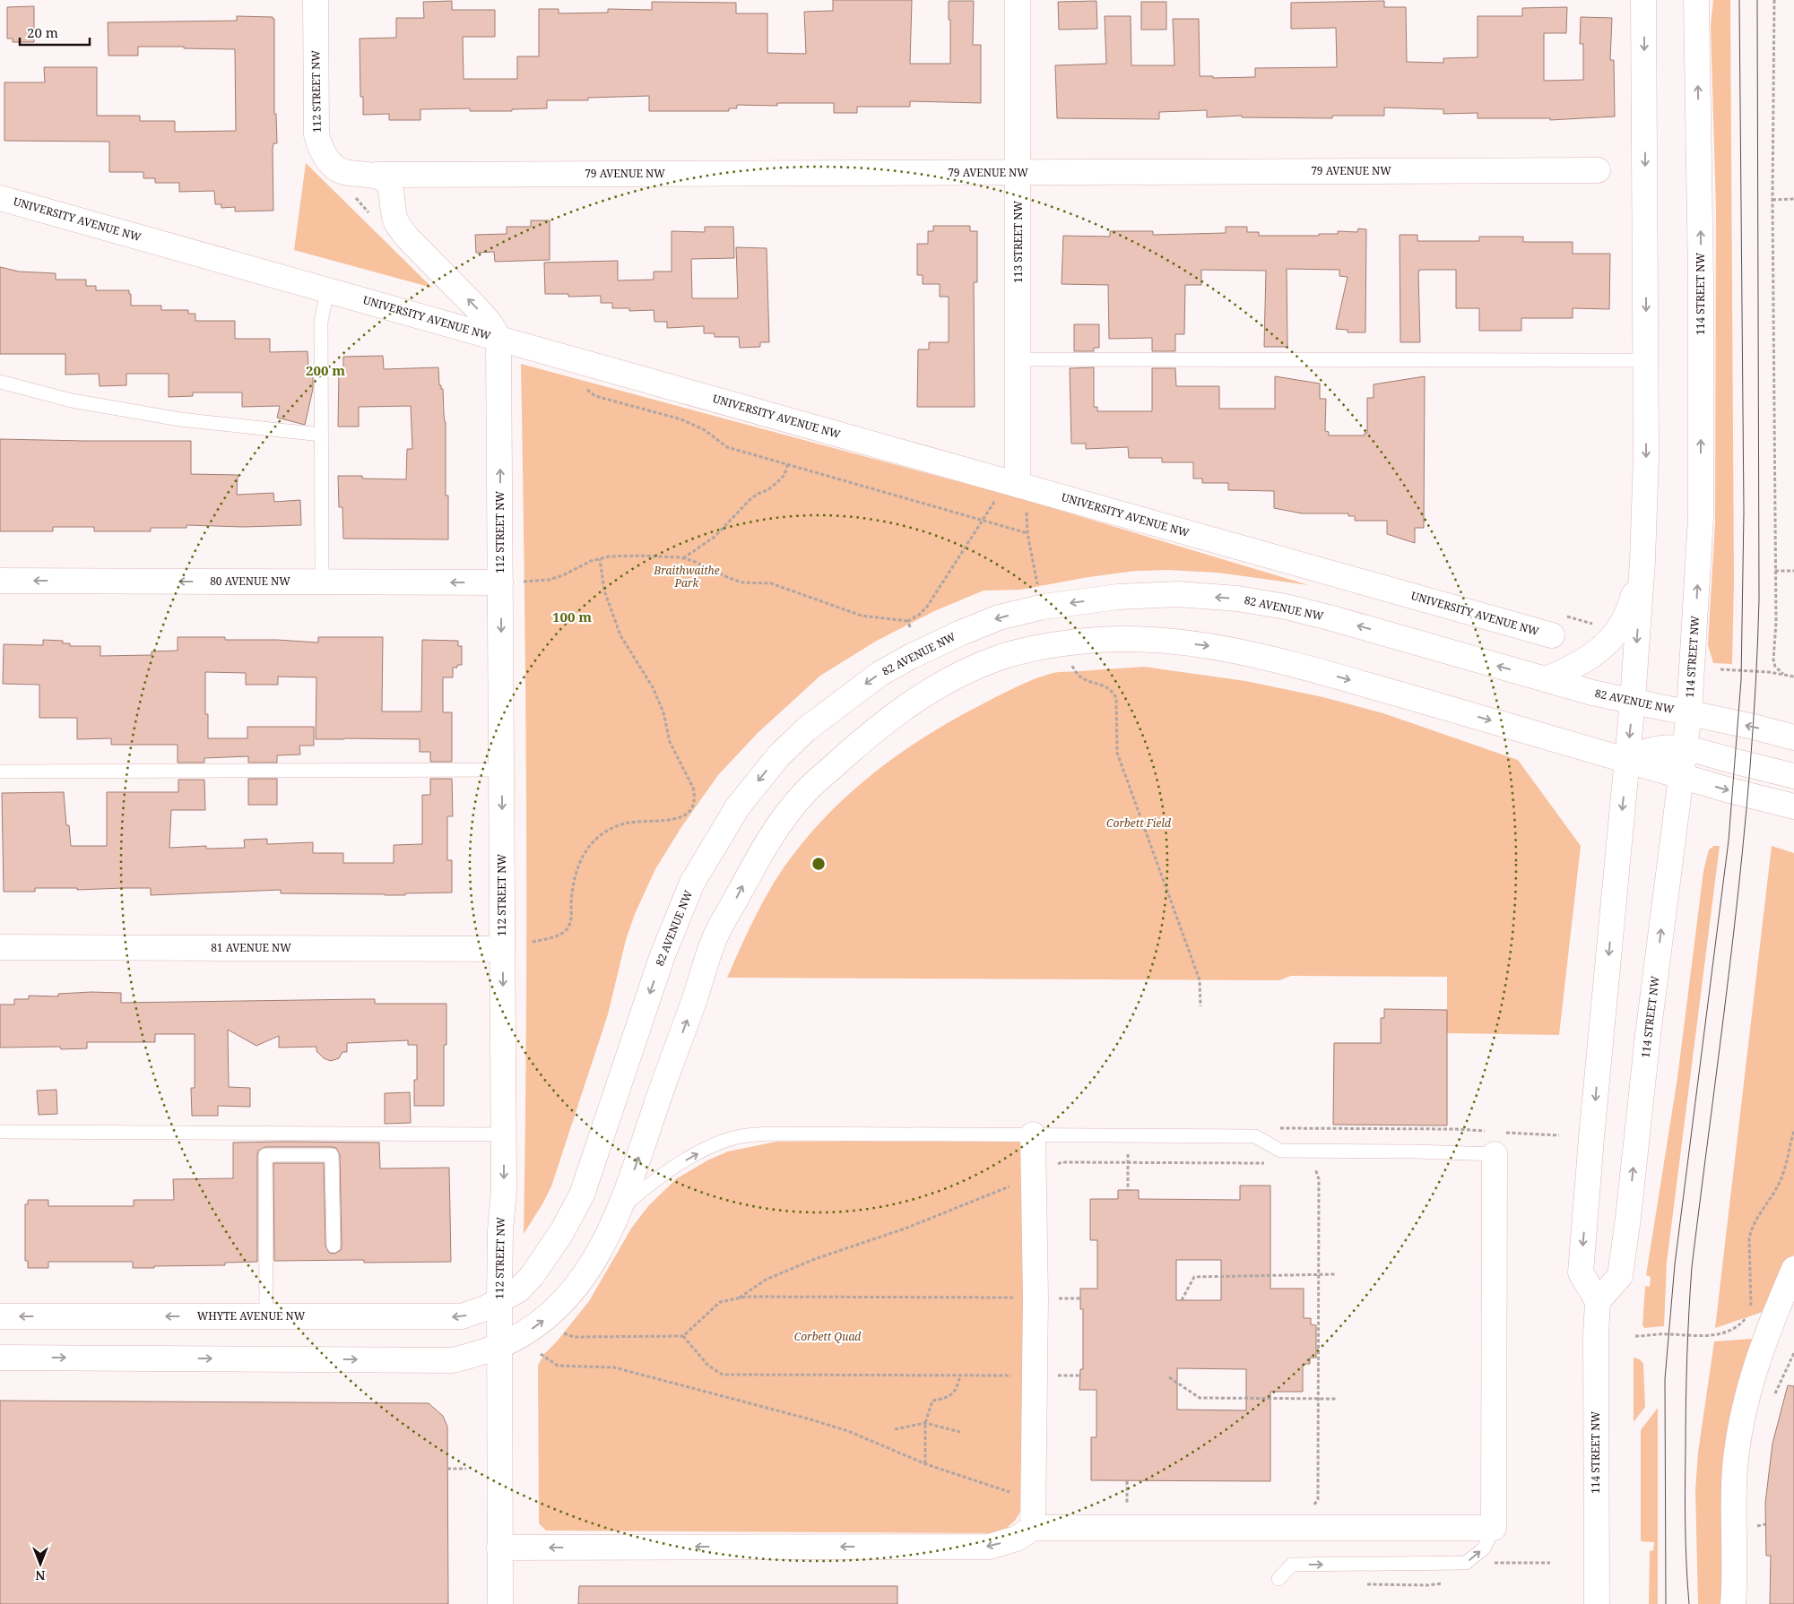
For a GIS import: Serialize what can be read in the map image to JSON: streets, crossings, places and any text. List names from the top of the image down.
{
  "streets": {
    "main road": [
      "112 STREET NW",
      "79 AVENUE NW",
      "UNIVERSITY AVENUE NW",
      "113 STREET NW",
      "114 STREET NW",
      "80 AVENUE NW",
      "82 AVENUE NW",
      "81 AVENUE NW",
      "WHYTE AVENUE NW"
    ]
  },
  "crossings": [
    ["112 STREET NW", "UNIVERSITY AVENUE NW"],
    ["112 STREET NW", "80 AVENUE NW"],
    ["112 STREET NW", "82 AVENUE NW"],
    ["112 STREET NW", "81 AVENUE NW"],
    ["112 STREET NW", "WHYTE AVENUE NW"],
    ["79 AVENUE NW", "113 STREET NW"],
    ["UNIVERSITY AVENUE NW", "113 STREET NW"],
    ["114 STREET NW", "82 AVENUE NW"],
    ["82 AVENUE NW", "WHYTE AVENUE NW"]
  ],
  "one_way": ["80 AVENUE NW", "82 AVENUE NW"],
  "parks": ["Braithwaithe Park", "Corbett Field", "Corbett Quad"],
  "scale_bar": "20 m",
  "north": "bottom",
  "rings": ["200 m", "100 m"]
}
